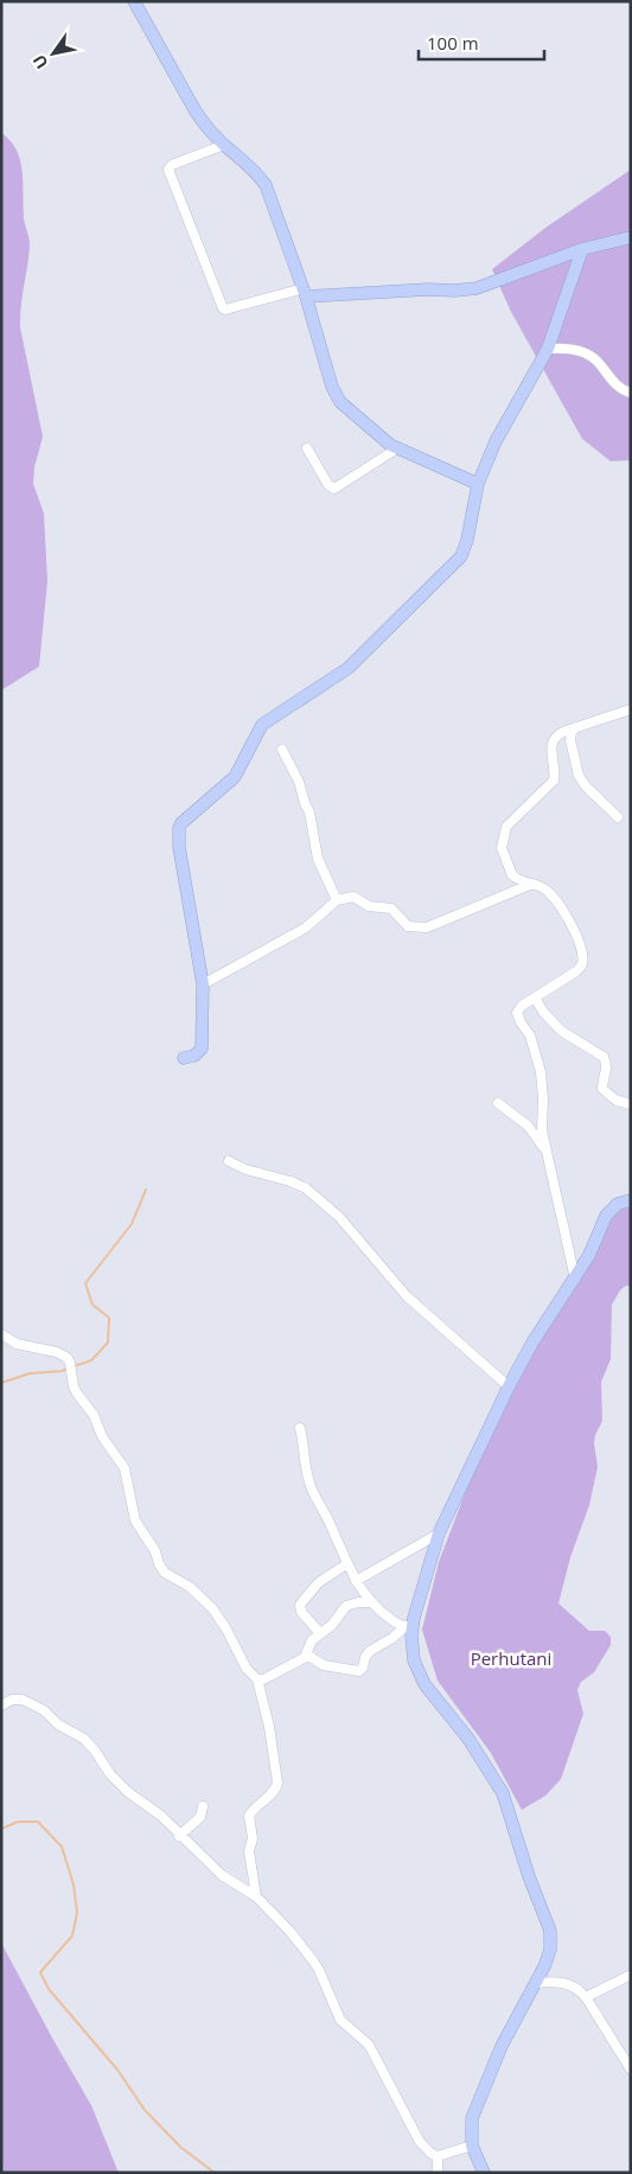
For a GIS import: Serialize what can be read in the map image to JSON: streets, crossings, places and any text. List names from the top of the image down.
{
  "parks": ["Perhutani"],
  "scale_bar": "100 m",
  "north": "bottom left"
}
